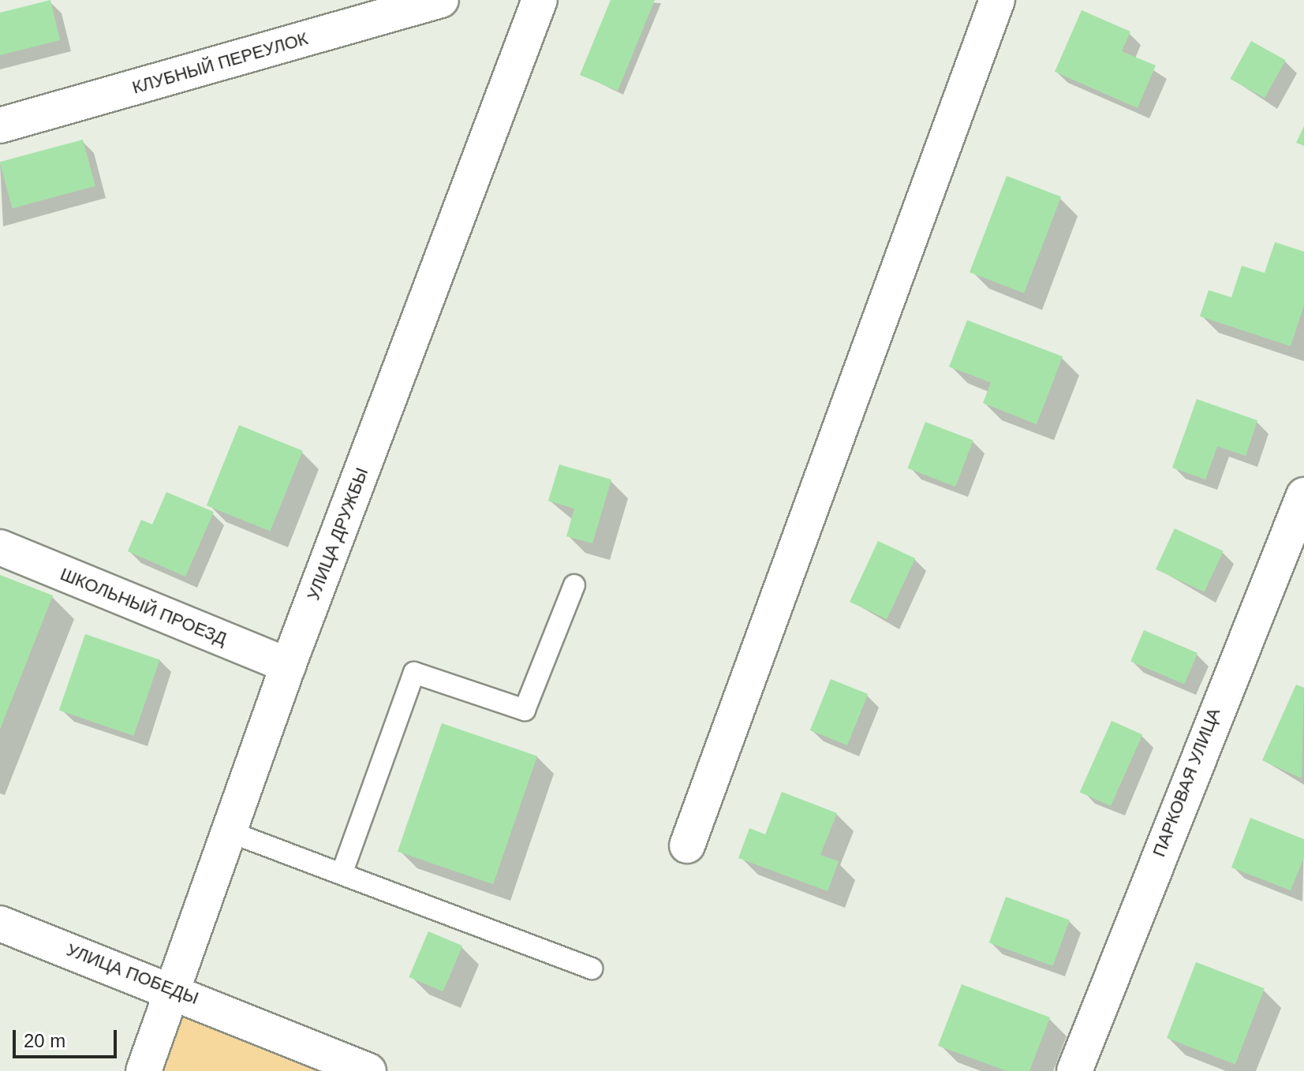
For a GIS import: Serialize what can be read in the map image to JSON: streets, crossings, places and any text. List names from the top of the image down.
{
  "streets": {
    "street": [
      "КЛУБНЫЙ ПЕРЕУЛОК",
      "УЛИЦА ДРУЖБЫ",
      "ШКОЛЬНЫЙ ПРОЕЗД",
      "ПАРКОВАЯ УЛИЦА",
      "УЛИЦА ПОБЕДЫ"
    ]
  },
  "crossings": [
    ["УЛИЦА ДРУЖБЫ", "ШКОЛЬНЫЙ ПРОЕЗД"],
    ["УЛИЦА ДРУЖБЫ", "УЛИЦА ПОБЕДЫ"]
  ],
  "scale_bar": "20 m"
}
